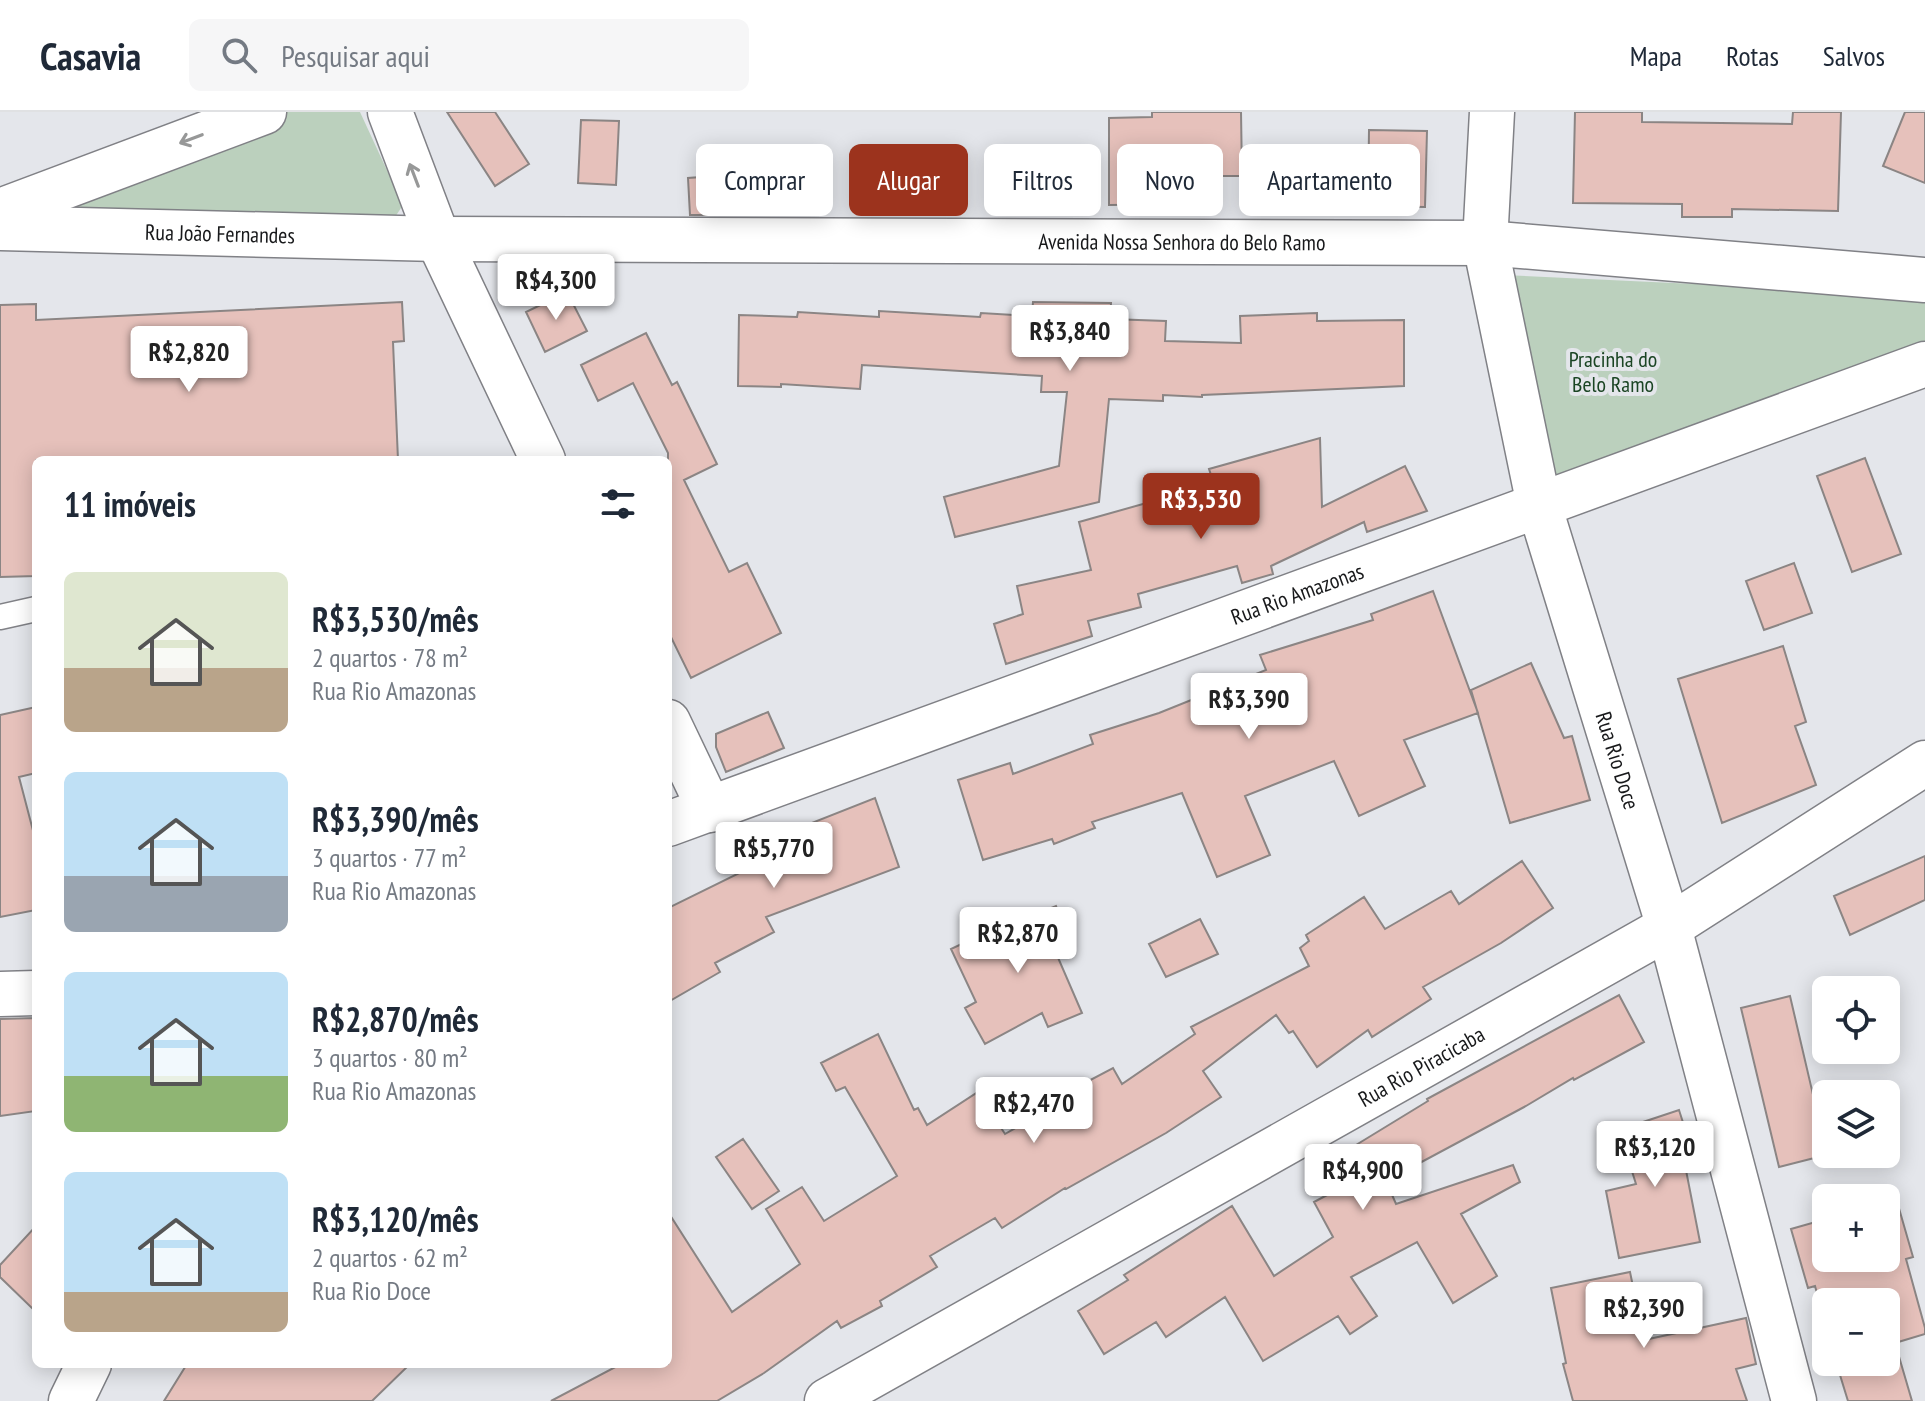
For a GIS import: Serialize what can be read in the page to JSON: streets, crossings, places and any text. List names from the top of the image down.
{
  "streets": {
    "street": [
      "Rua João Fernandes",
      "Avenida Nossa Senhora do Belo Ramo",
      "Rua Rio Amazonas",
      "Rua Rio Doce",
      "Rua Rio Piracicaba"
    ]
  },
  "crossings": [
    ["Rua João Fernandes", "Avenida Nossa Senhora do Belo Ramo"],
    ["Avenida Nossa Senhora do Belo Ramo", "Rua Rio Doce"],
    ["Rua Rio Amazonas", "Rua Rio Doce"],
    ["Rua Rio Doce", "Rua Rio Piracicaba"]
  ],
  "parks": ["Pracinha do Belo Ramo"],
  "page": {
    "header": "Casavia",
    "search": "Pesquisar aqui",
    "nav": ["Mapa", "Rotas", "Salvos"],
    "chip": [
      "Comprar",
      "Alugar",
      "Filtros",
      "Novo",
      "Apartamento"
    ],
    "price": [
      "R$4,300",
      "R$3,840",
      "R$2,820",
      "R$3,530",
      "R$3,390",
      "R$5,770",
      "R$2,870",
      "R$2,470",
      "R$3,120",
      "R$4,900",
      "R$2,390"
    ],
    "heading": "11 imóveis",
    "list": [
      {
        "name": "R$3,530/mês",
        "note": "2 quartos · 78 m² · Rua Rio Amazonas"
      },
      {
        "name": "R$3,390/mês",
        "note": "3 quartos · 77 m² · Rua Rio Amazonas"
      },
      {
        "name": "R$2,870/mês",
        "note": "3 quartos · 80 m² · Rua Rio Amazonas"
      },
      {
        "name": "R$3,120/mês",
        "note": "2 quartos · 62 m² · Rua Rio Doce"
      }
    ],
    "map_buttons": ["+", "−"]
  }
}
